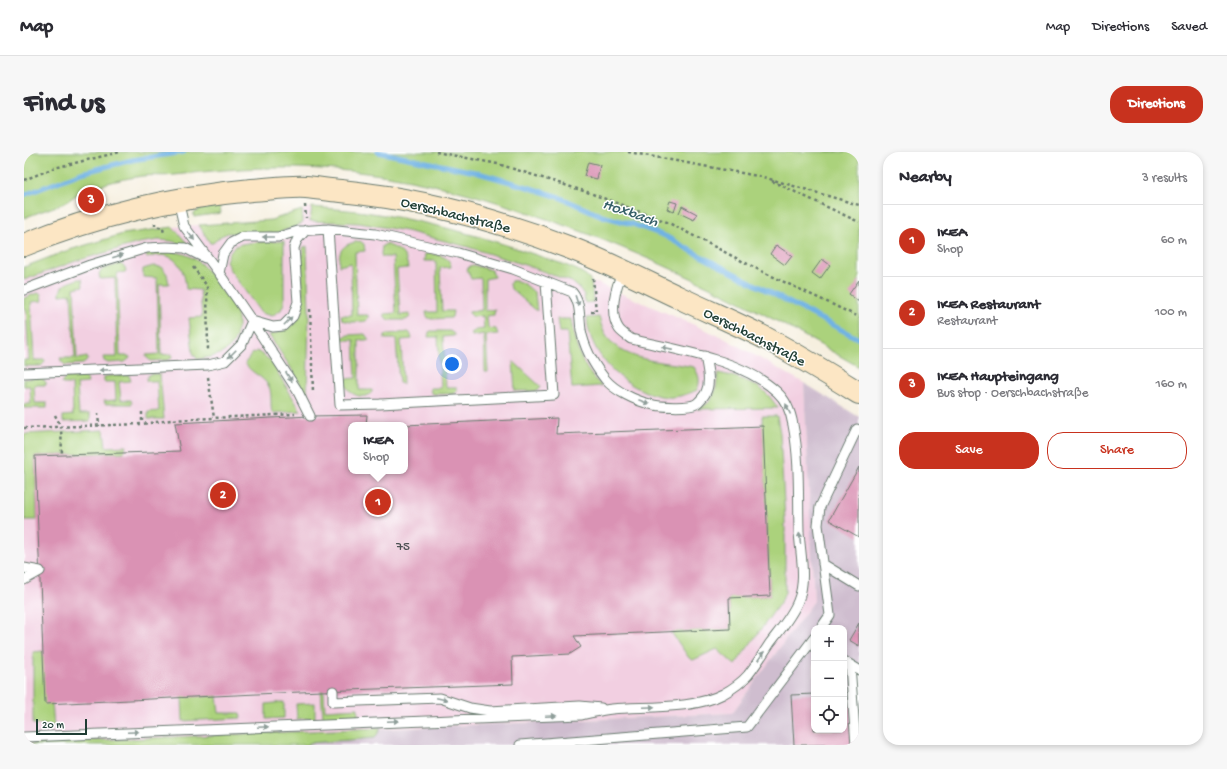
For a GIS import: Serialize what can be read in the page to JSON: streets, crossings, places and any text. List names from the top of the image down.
{
  "streets": {
    "main road": ["Oerschbachstraße"]
  },
  "water": ["Hoxbach"],
  "house_numbers": ["75"],
  "scale_bar": "20 m",
  "page": {
    "header": "Map",
    "nav": ["Map", "Directions", "Saved"],
    "buttons": [
      "Directions",
      ["Save", "Share"]
    ],
    "title": "Find us",
    "heading": ["Nearby", "3 results"],
    "pins": ["3", "2", "1"],
    "list": [
      {
        "mark": "1",
        "name": "IKEA",
        "note": "Shop",
        "value": "60 m"
      },
      {
        "mark": "2",
        "name": "IKEA Restaurant",
        "note": "Restaurant",
        "value": "100 m"
      },
      {
        "mark": "3",
        "name": "IKEA Haupteingang",
        "note": "Bus stop · Oerschbachstraße",
        "value": "160 m"
      }
    ],
    "popup": ["IKEA", "Shop"],
    "map_buttons": ["+", "−"],
    "scale": "20 m"
  }
}
